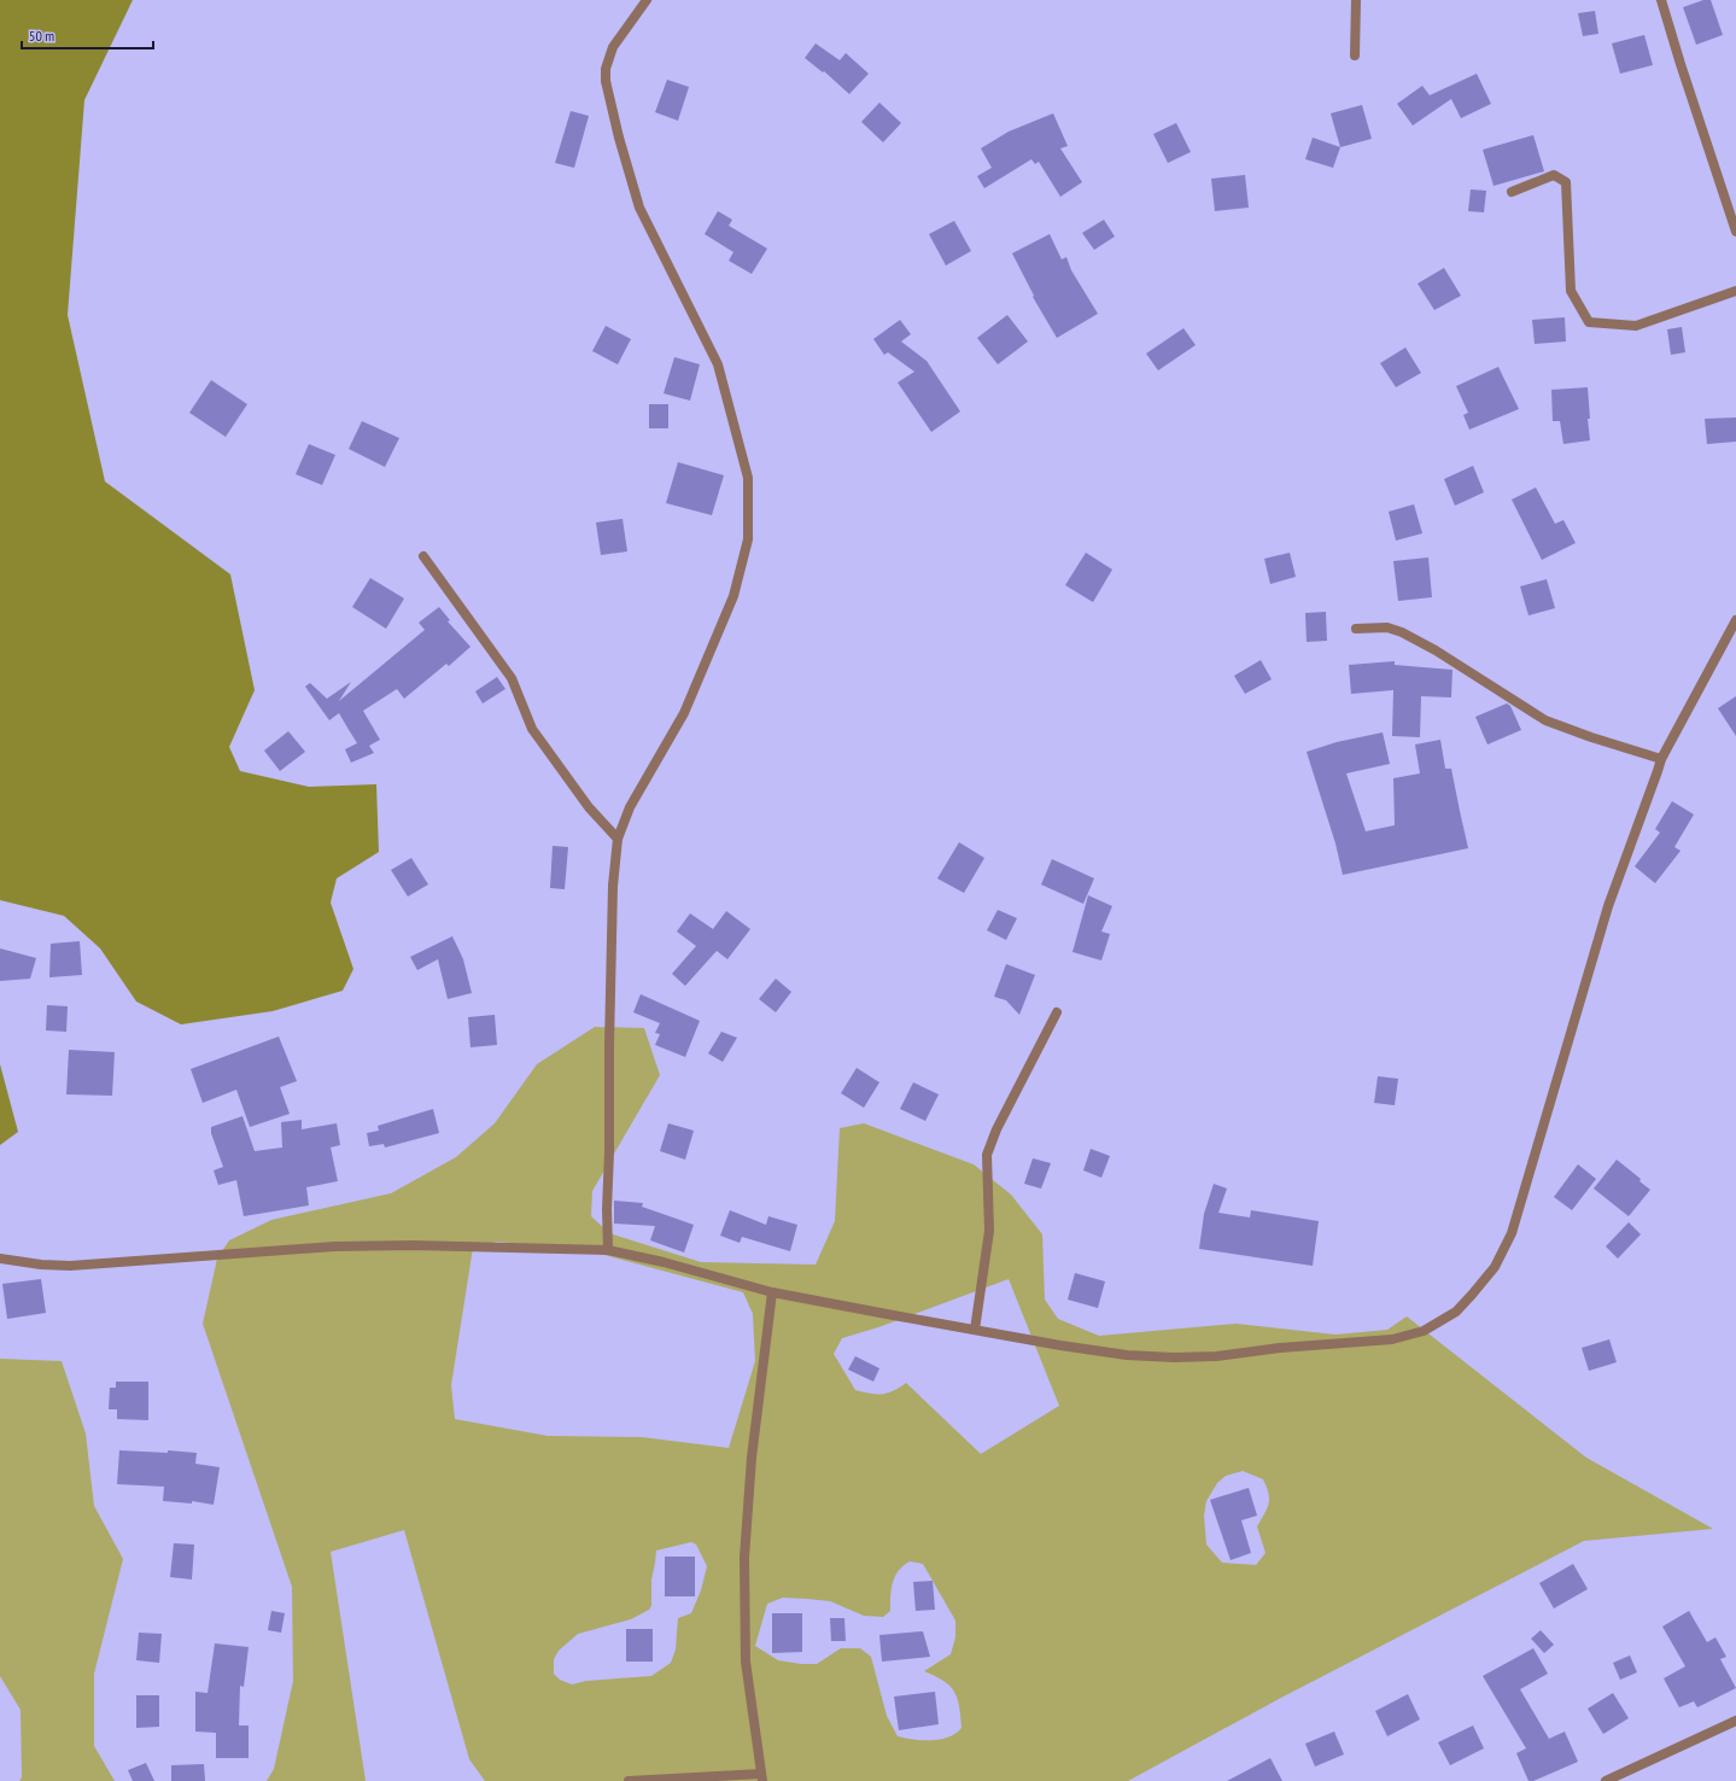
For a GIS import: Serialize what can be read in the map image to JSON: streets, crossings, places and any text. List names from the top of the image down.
{
  "scale_bar": "50 m"
}
